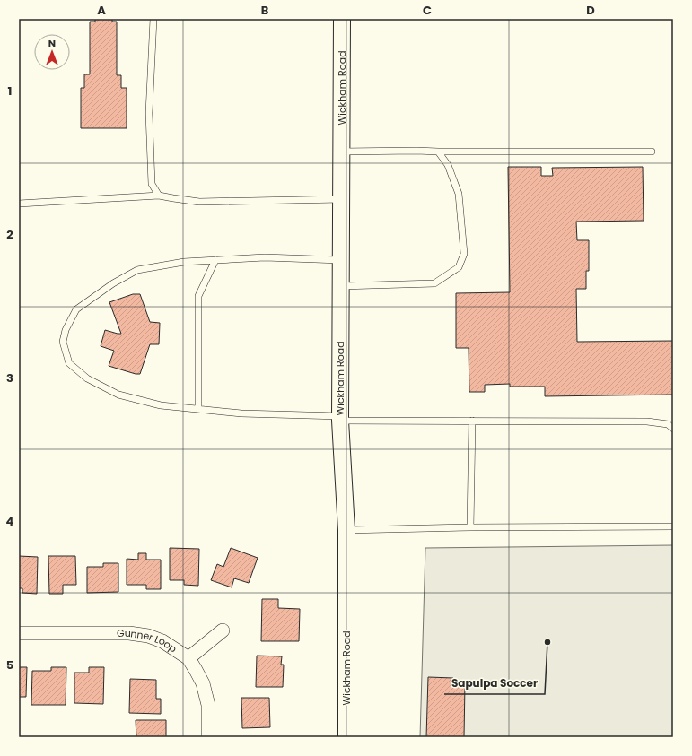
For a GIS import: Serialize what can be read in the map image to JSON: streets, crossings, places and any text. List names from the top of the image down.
{
  "streets": {
    "street": ["Wickham Road", "Gunner Loop"]
  },
  "places": ["Sapulpa Soccer"],
  "north": "top",
  "grid": {
    "columns": [
      "A",
      "B",
      "C",
      "D"
    ],
    "rows": [
      "1",
      "2",
      "3",
      "4",
      "5"
    ]
  }
}
